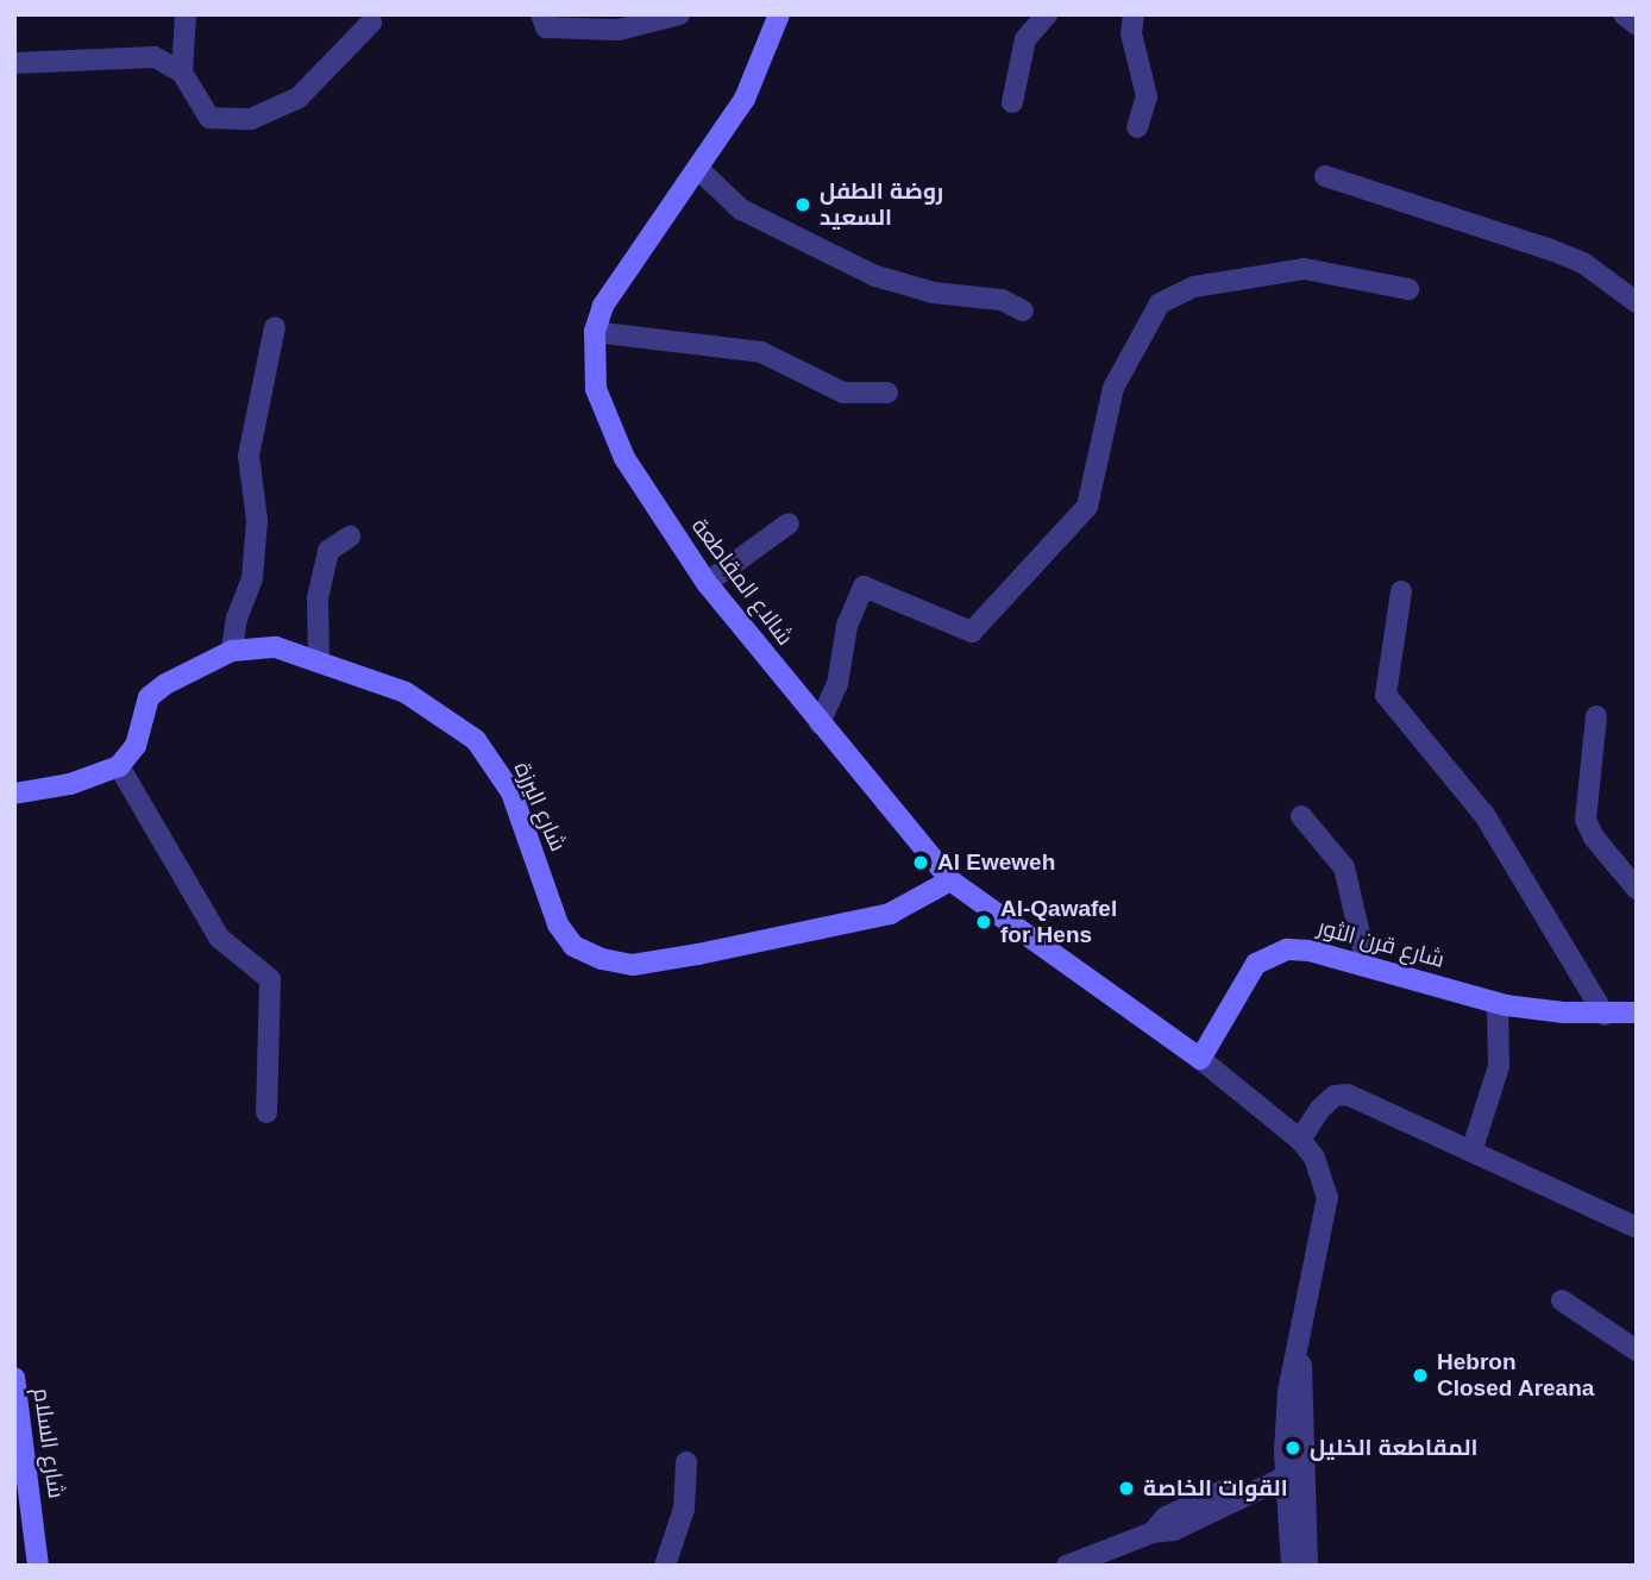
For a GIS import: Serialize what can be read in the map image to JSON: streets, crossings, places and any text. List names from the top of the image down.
{
  "streets": {
    "street": [
      "شالاع المقاطعة",
      "شارع اليرزة",
      "شارع قرن الثور",
      "شارع السلام"
    ]
  },
  "crossings": [
    ["شالاع المقاطعة", "شارع اليرزة"],
    ["شالاع المقاطعة", "شارع قرن الثور"]
  ],
  "places": [
    "روضة الطفل السعيد",
    "Al Eweweh",
    "Al-Qawafel for Hens",
    "Hebron Closed Areana",
    "المقاطعة الخليل",
    "القوات الخاصة"
  ]
}
